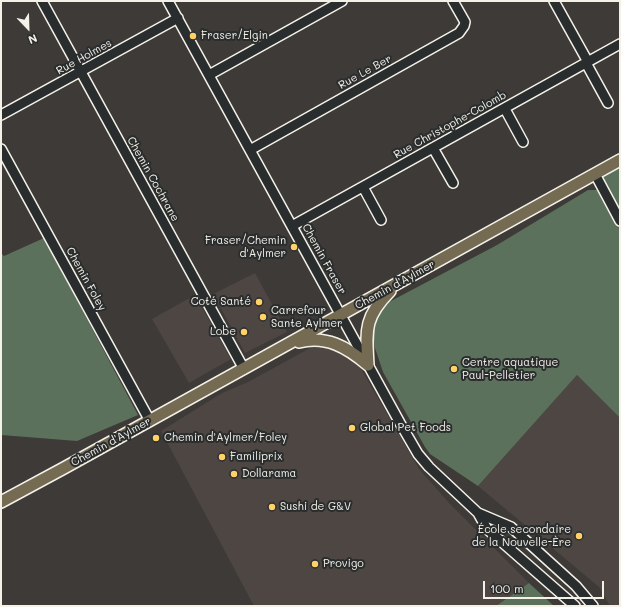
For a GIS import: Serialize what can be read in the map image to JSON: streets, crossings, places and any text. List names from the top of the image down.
{
  "streets": {
    "main road": ["Chemin d'Aylmer"],
    "street": [
      "Rue Holmes",
      "Rue Le Ber",
      "Rue Christophe-Colomb",
      "Chemin Cochrane",
      "Chemin Fraser",
      "Chemin Foley"
    ]
  },
  "crossings": [
    ["Rue Holmes", "Chemin Cochrane"],
    ["Rue Holmes", "Chemin Fraser"],
    ["Rue Le Ber", "Chemin Fraser"],
    ["Rue Christophe-Colomb", "Chemin Fraser"],
    ["Chemin Cochrane", "Chemin d'Aylmer"],
    ["Chemin Fraser", "Chemin d'Aylmer"],
    ["Chemin Foley", "Chemin d'Aylmer"]
  ],
  "places": [
    "Fraser/Elgin",
    "Fraser/Chemin d'Aylmer",
    "Coté Santé",
    "Carrefour Sante Aylmer",
    "Lobe",
    "Centre aquatique Paul-Pelletier",
    "Global Pet Foods",
    "Chemin d'Aylmer/Foley",
    "Familiprix",
    "Dollarama",
    "Sushi de G&V",
    "École secondaire de la Nouvelle-Ère",
    "Provigo"
  ],
  "scale_bar": "100 m",
  "north": "bottom right"
}
